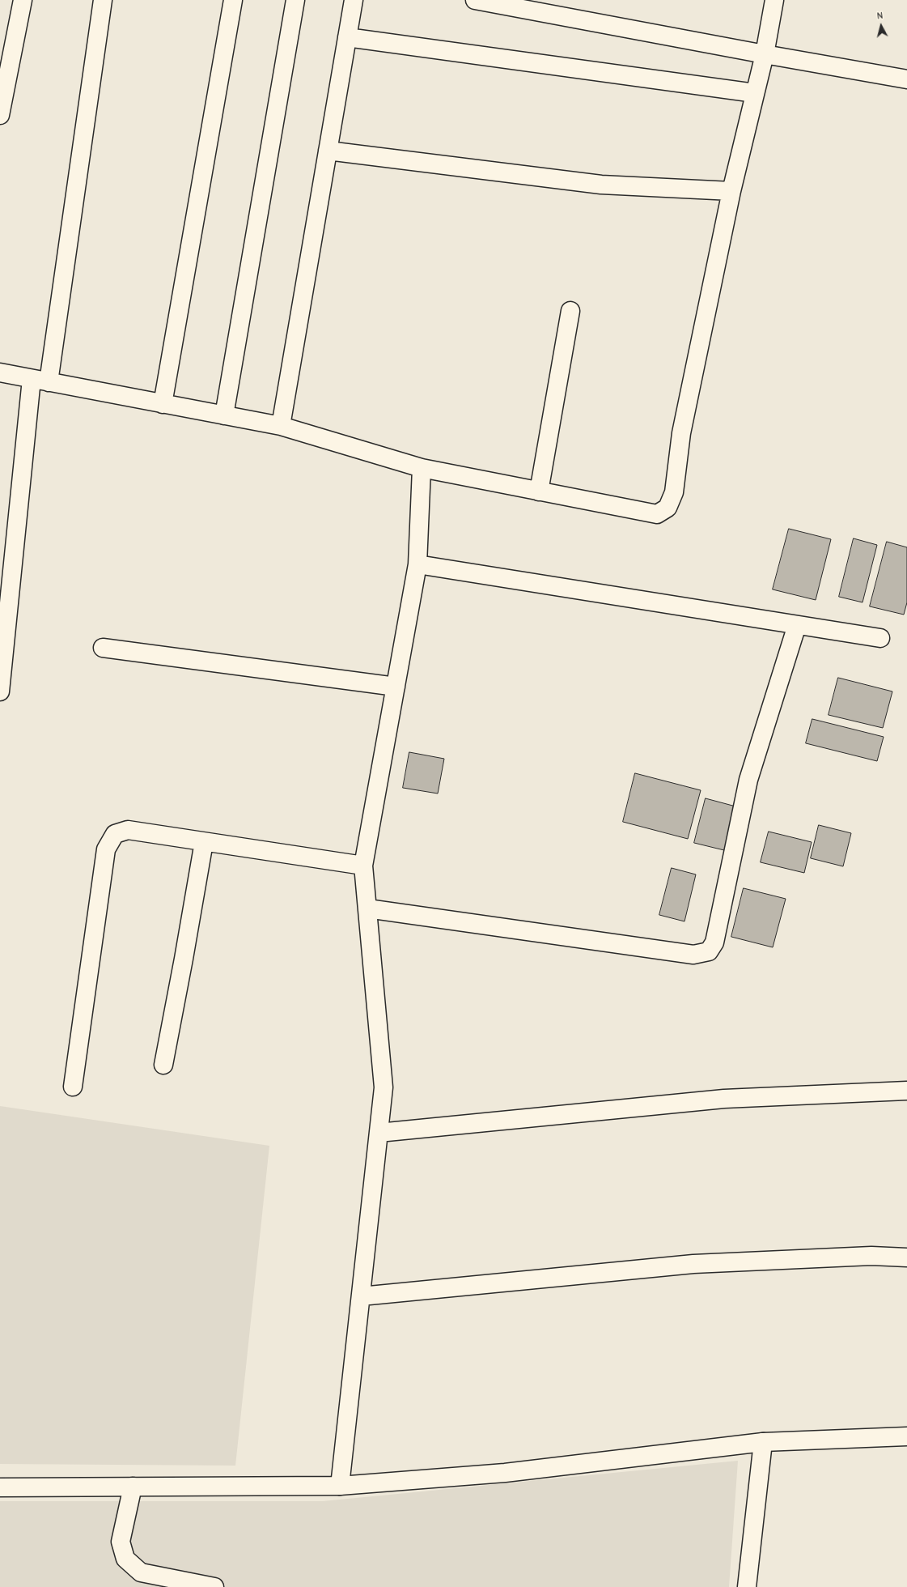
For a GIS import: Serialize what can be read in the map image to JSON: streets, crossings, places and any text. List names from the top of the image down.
{
  "north": "top"
}
